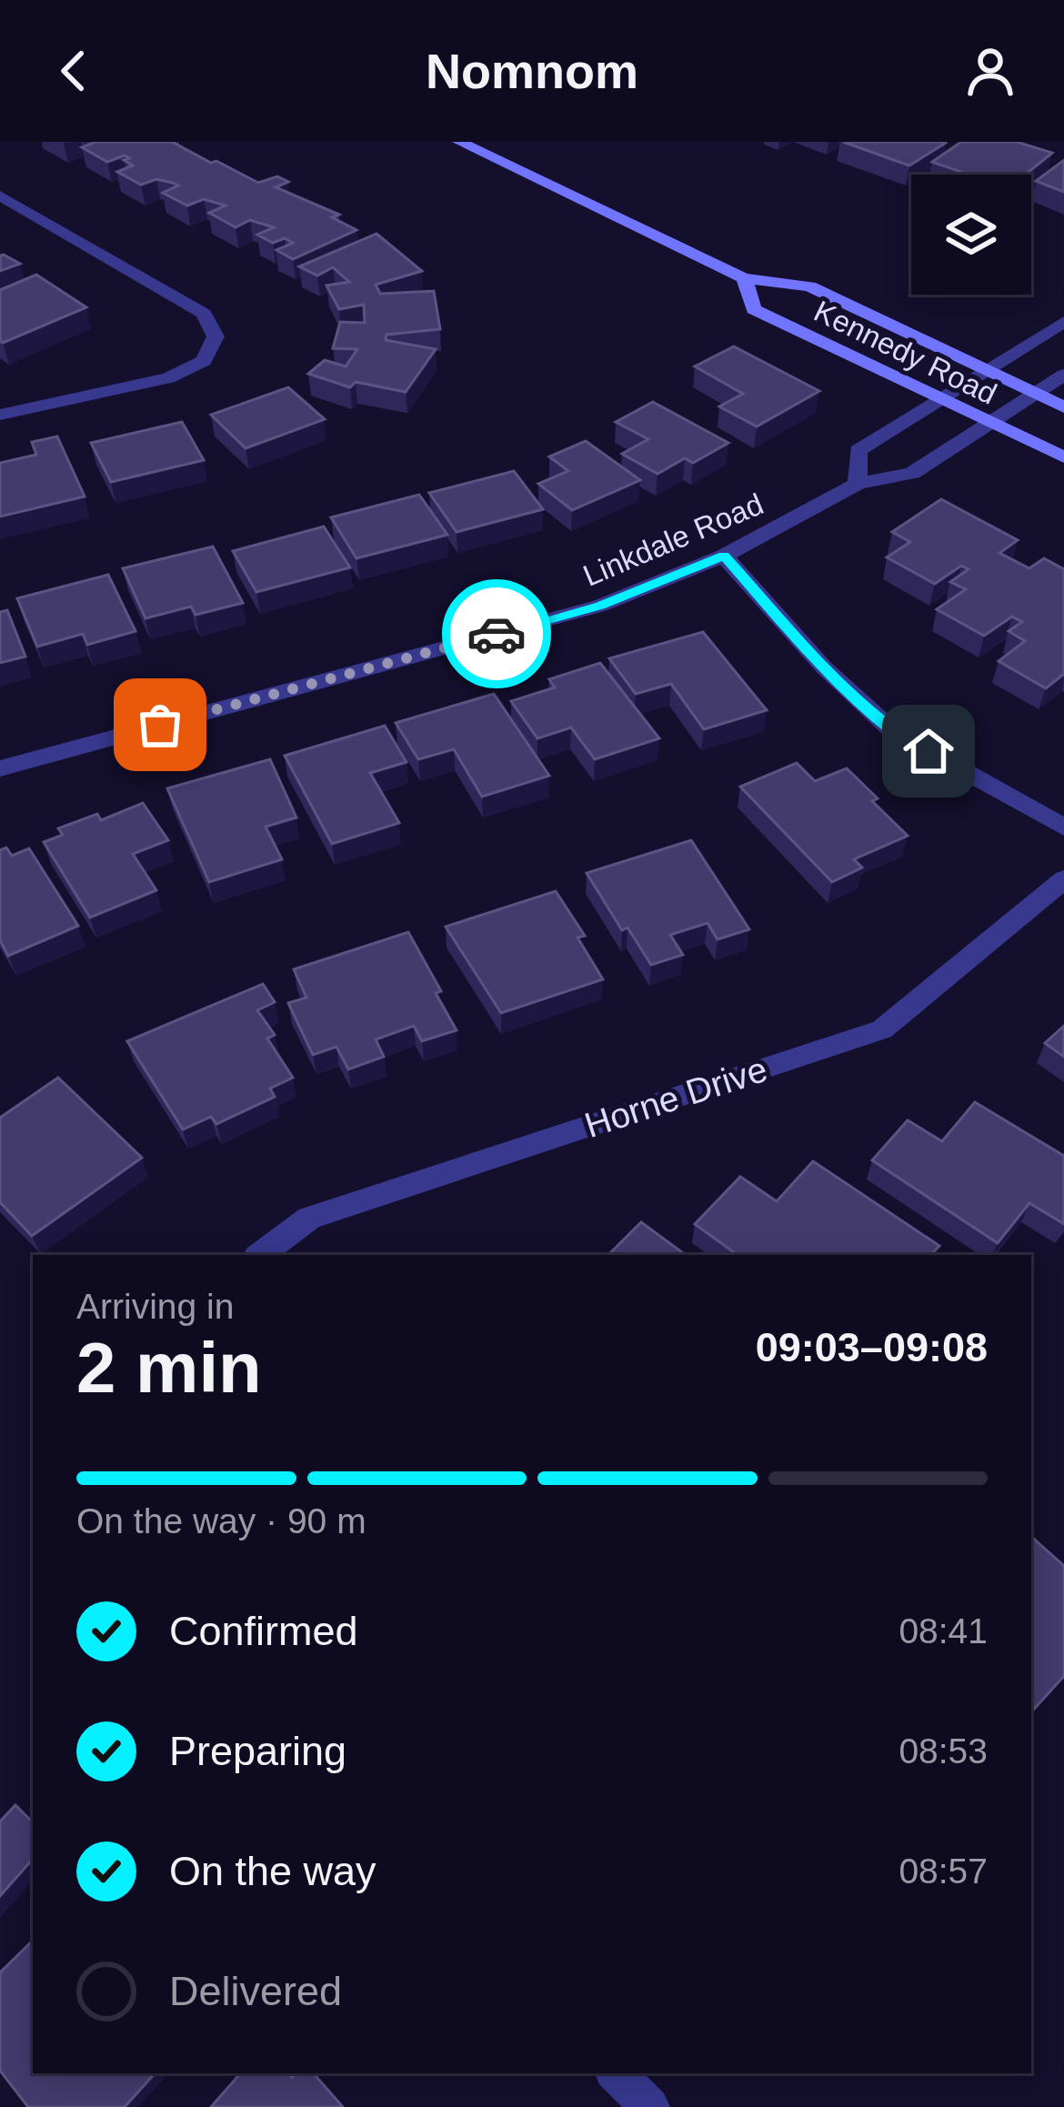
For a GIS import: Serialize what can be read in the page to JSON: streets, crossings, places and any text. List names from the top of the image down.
{
  "streets": {
    "main road": ["Kennedy Road"],
    "street": ["Linkdale Road", "Horne Drive"]
  },
  "crossings": [
    ["Kennedy Road", "Linkdale Road"]
  ],
  "page": {
    "header": "Nomnom",
    "heading": ["2 min", "Arriving in", "09:03–09:08"],
    "bar": "On the way · 90 m",
    "list": [
      ["Confirmed", "08:41"],
      ["Preparing", "08:53"],
      ["On the way", "08:57"],
      "Delivered"
    ]
  }
}
